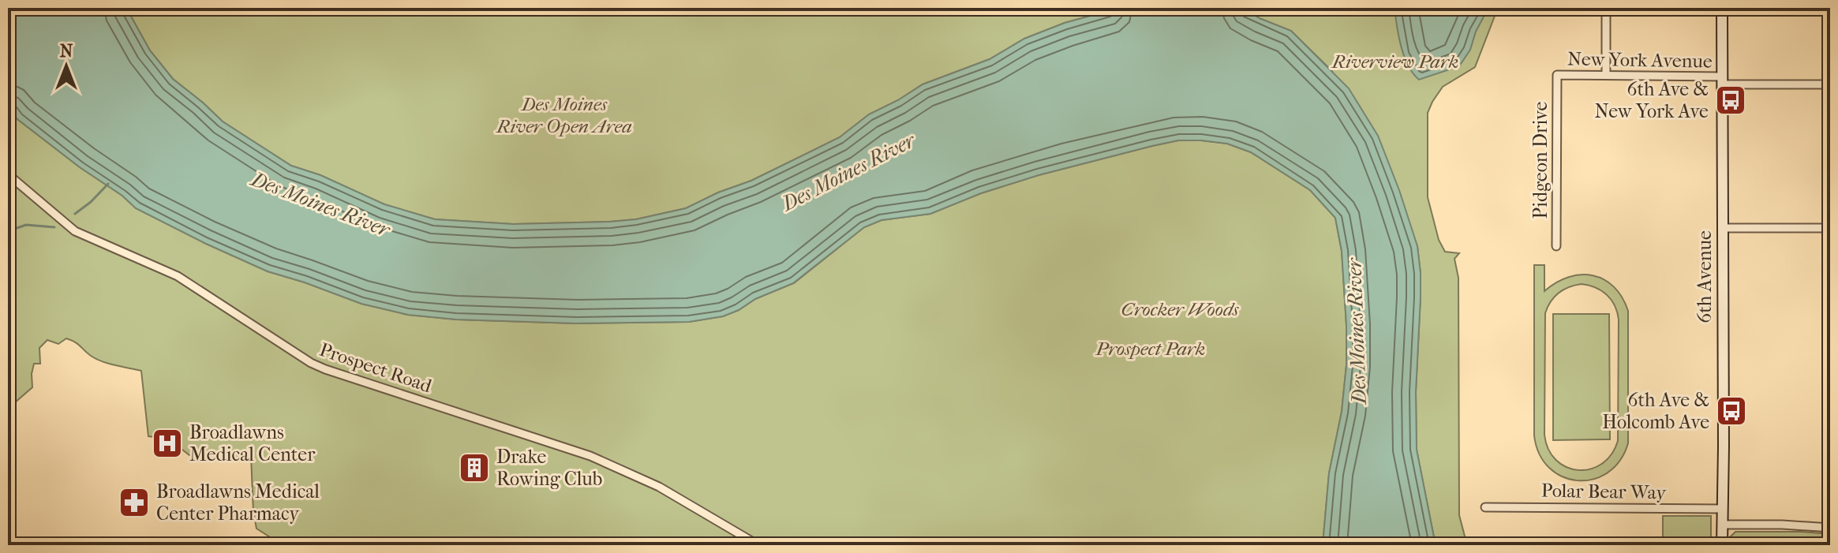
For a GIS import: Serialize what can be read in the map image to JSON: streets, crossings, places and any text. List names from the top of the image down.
{
  "streets": {
    "main road": ["6th Avenue"],
    "street": [
      "New York Avenue",
      "Pidgeon Drive",
      "Prospect Road",
      "Polar Bear Way"
    ]
  },
  "crossings": [
    ["New York Avenue", "Pidgeon Drive"],
    ["New York Avenue", "6th Avenue"],
    ["6th Avenue", "Polar Bear Way"]
  ],
  "water": ["Des Moines River"],
  "parks": [
    "Riverview Park",
    "Des Moines River Open Area",
    "Crocker Woods",
    "Prospect Park"
  ],
  "places": {
    "bus stop": ["6th Ave & New York Ave", "6th Ave & Holcomb Ave"],
    "hospital": ["Broadlawns Medical Center"],
    "building": ["Drake Rowing Club"],
    "pharmacy": ["Broadlawns Medical Center Pharmacy"]
  },
  "north": "top"
}
